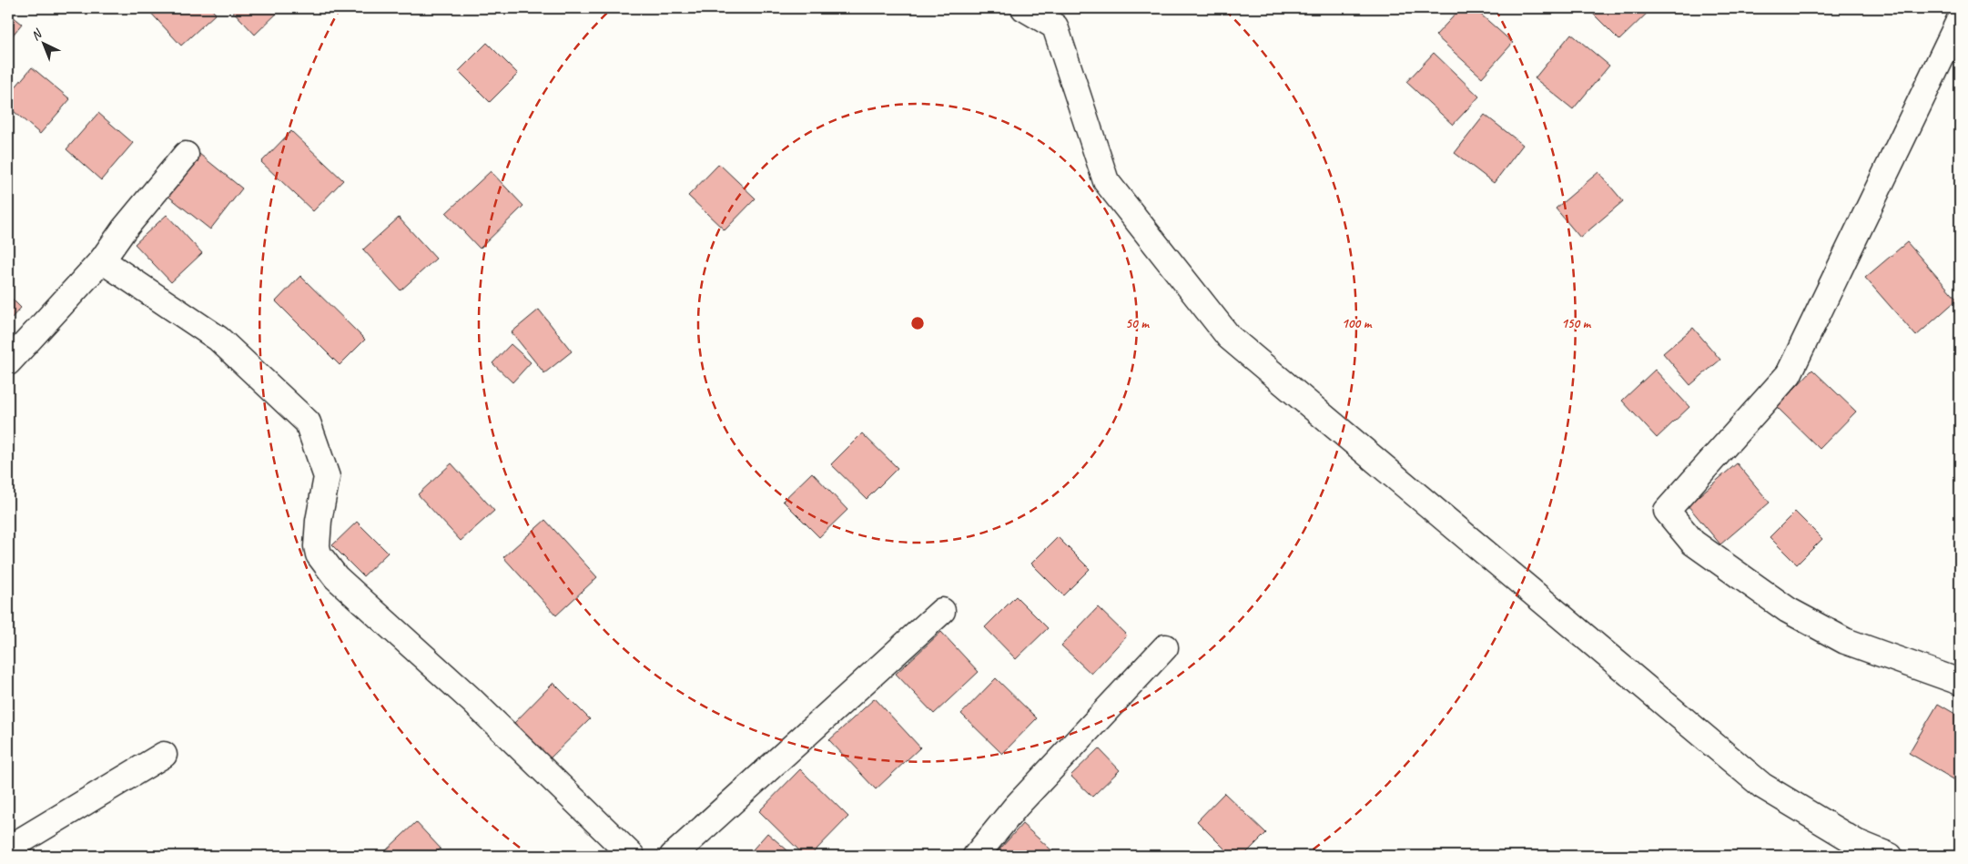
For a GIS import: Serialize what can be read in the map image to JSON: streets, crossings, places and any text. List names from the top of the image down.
{
  "north": "top left",
  "rings": ["50 m", "100 m", "150 m"]
}
